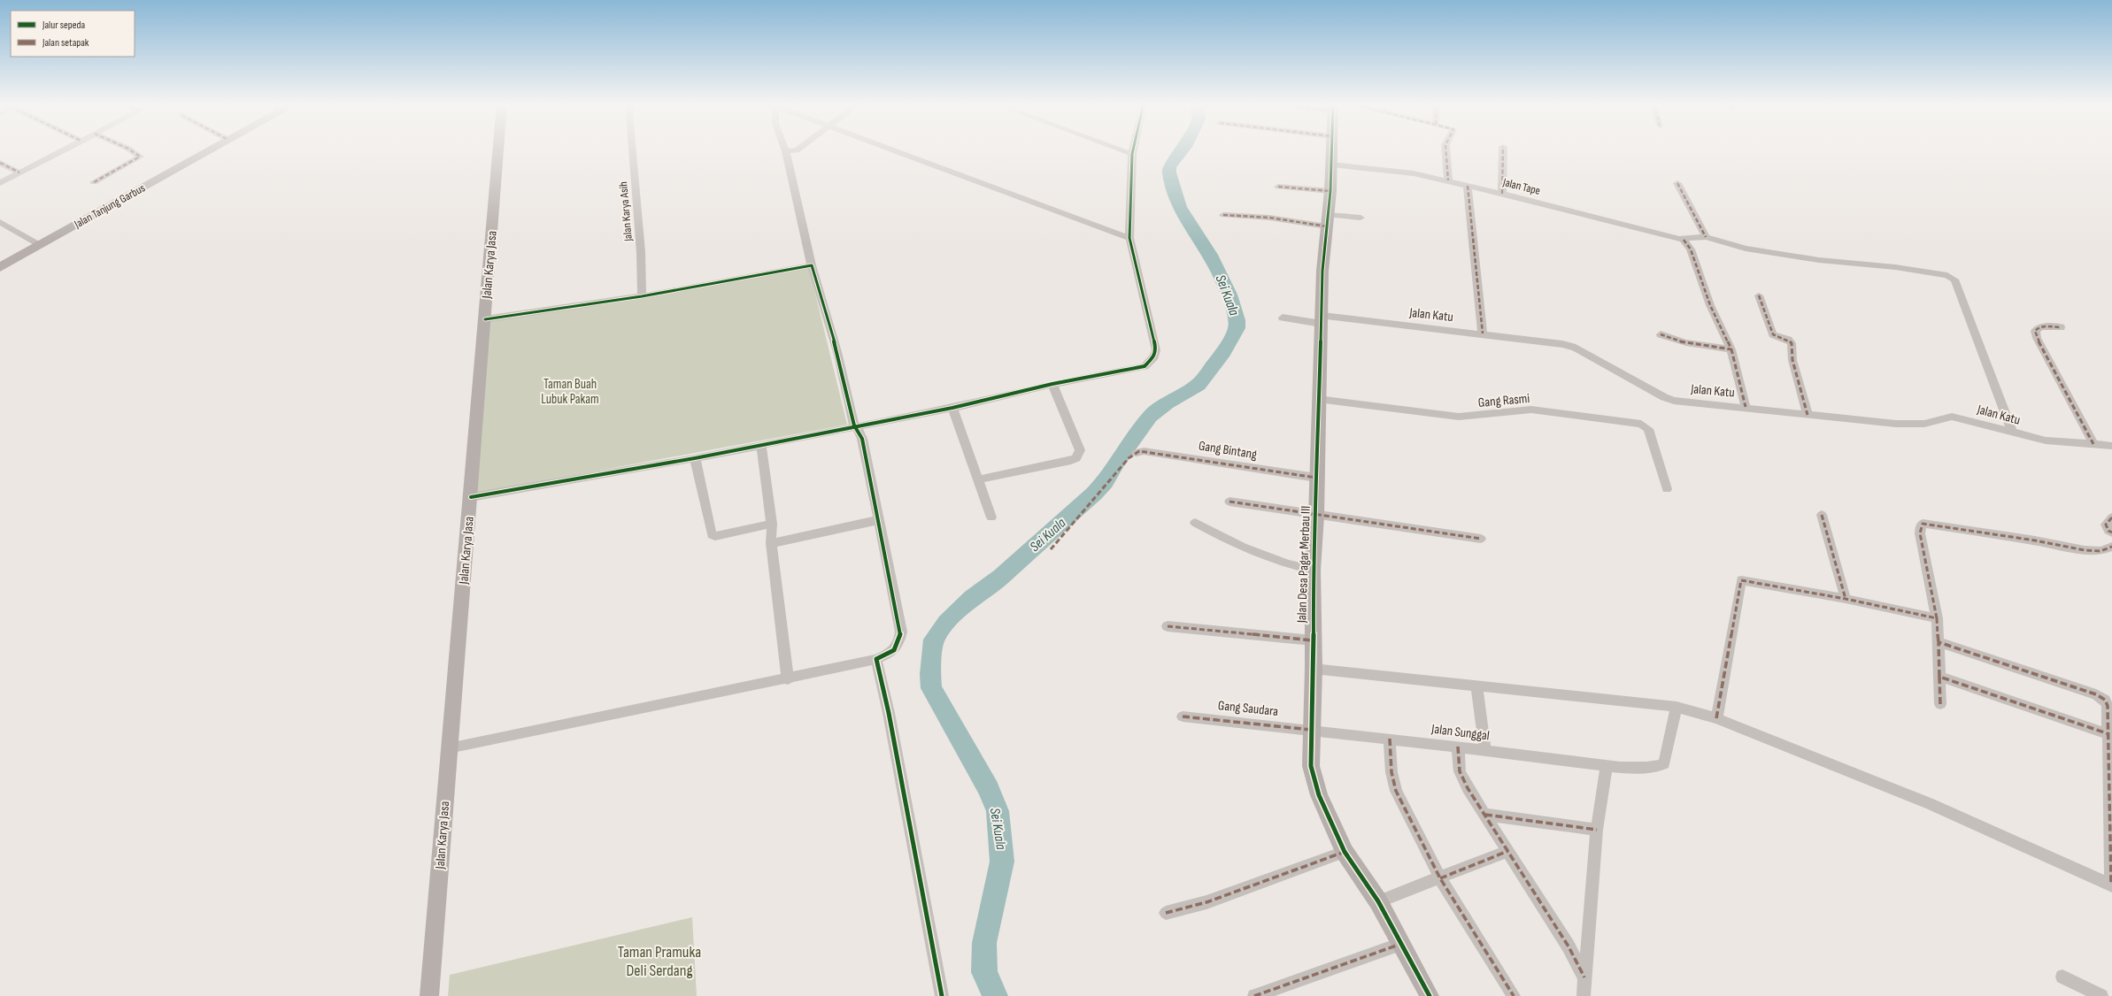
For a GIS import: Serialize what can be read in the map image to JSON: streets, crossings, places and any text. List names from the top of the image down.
{
  "streets": {
    "street": [
      "Jalan Tape",
      "Jalan Tanjung Garbus",
      "Jalan Karya Asih",
      "Jalan Karya Jasa",
      "Jalan Katu",
      "Gang Rasmi",
      "Gang Bintang",
      "Jalan Desa Pagar Merbau III",
      "Gang Saudara",
      "Jalan Sunggal"
    ]
  },
  "crossings": [
    ["Jalan Tape", "Jalan Desa Pagar Merbau III"],
    ["Jalan Katu", "Jalan Desa Pagar Merbau III"],
    ["Gang Rasmi", "Jalan Desa Pagar Merbau III"],
    ["Gang Bintang", "Jalan Desa Pagar Merbau III"],
    ["Jalan Desa Pagar Merbau III", "Gang Saudara"],
    ["Jalan Desa Pagar Merbau III", "Jalan Sunggal"],
    ["Gang Saudara", "Jalan Sunggal"]
  ],
  "water": ["Sei Kuala"],
  "parks": ["Taman Buah Lubuk Pakam", "Taman Pramuka Deli Serdang"],
  "legend": ["Jalur sepeda", "Jalan setapak"]
}
